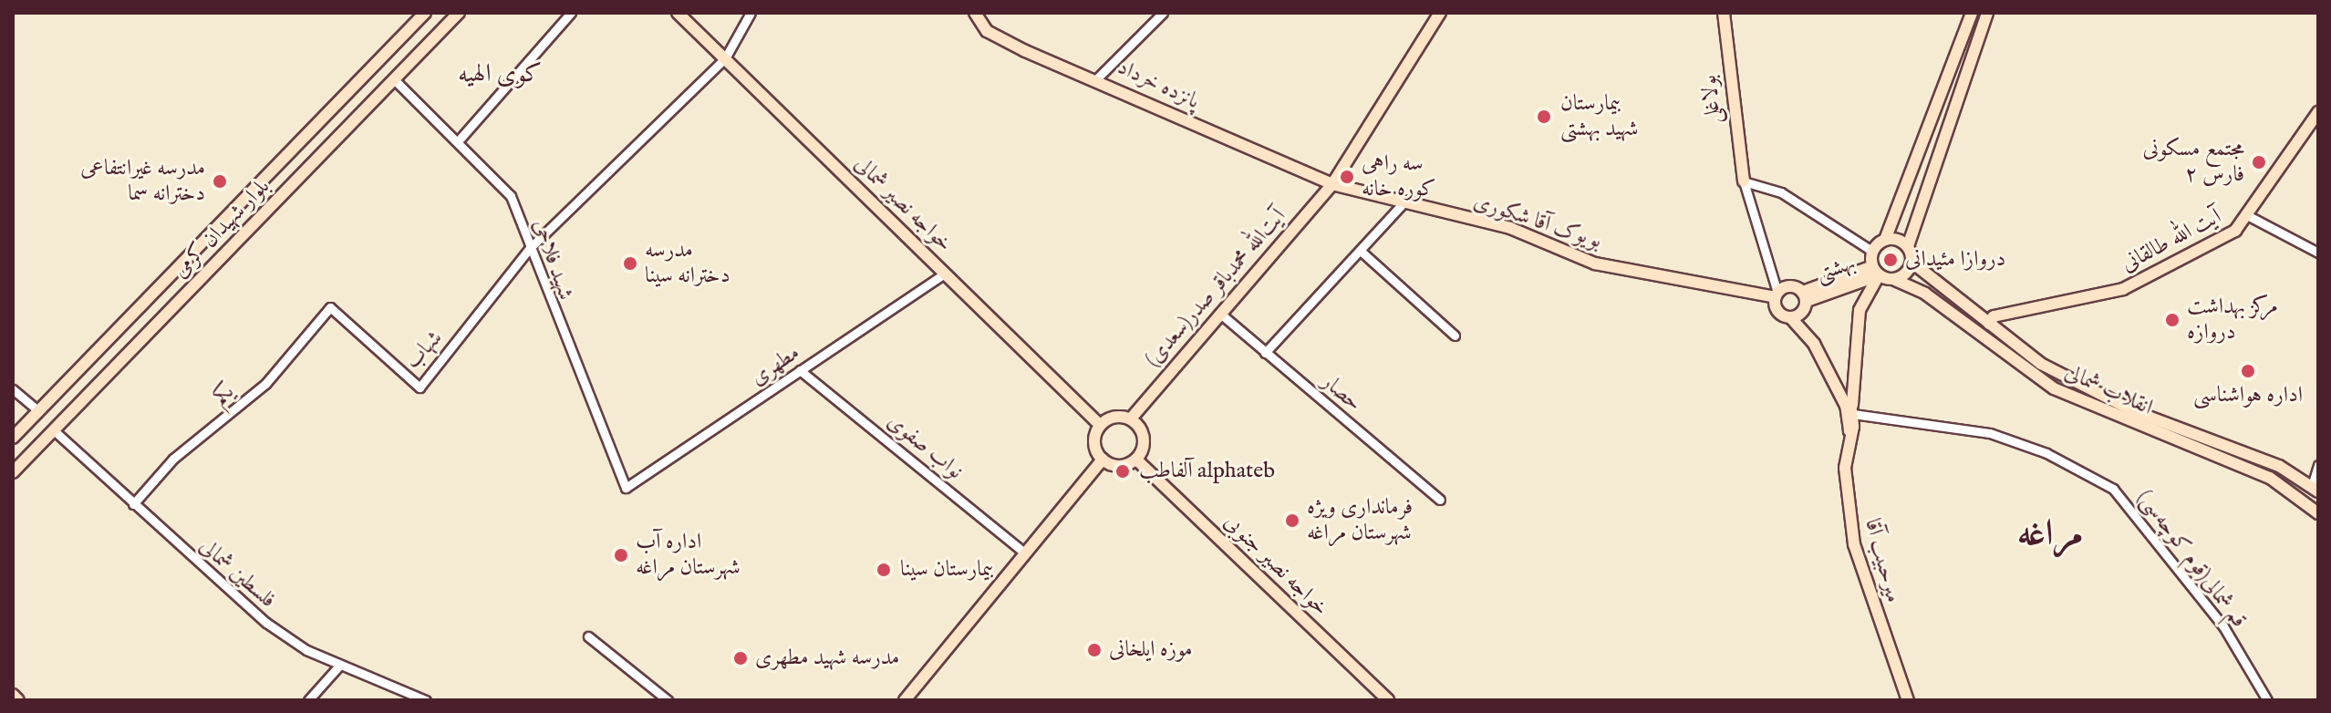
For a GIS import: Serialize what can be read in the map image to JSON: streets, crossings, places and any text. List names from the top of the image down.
{
  "streets": {
    "street": [
      "پانزده خرداد",
      "بولاغلی",
      "خواجه نصیر شمالی",
      "بویوک آقا شکوری",
      "بلوار شهیدان کرمی",
      "آیت الله طالقانی",
      "شهید فلاحی",
      "بهشتی",
      "آیت‌الله محمدباقر صدر(سعدی)",
      "شهاب",
      "مطهری",
      "انقلاب شمالی",
      "حصار",
      "یکم",
      "نواب صفوی",
      "قم شمالی(قوم کوچه‌سی)",
      "میرحبیب آقا",
      "خواجه نصیر جنوبی",
      "فلسطین شمالی"
    ]
  },
  "crossings": [
    ["پانزده خرداد", "بویوک آقا شکوری"],
    ["پانزده خرداد", "آیت‌الله محمدباقر صدر(سعدی)"],
    ["بولاغلی", "بویوک آقا شکوری"],
    ["خواجه نصیر شمالی", "آیت‌الله محمدباقر صدر(سعدی)"],
    ["خواجه نصیر شمالی", "مطهری"],
    ["خواجه نصیر شمالی", "خواجه نصیر جنوبی"],
    ["بویوک آقا شکوری", "بهشتی"],
    ["بویوک آقا شکوری", "آیت‌الله محمدباقر صدر(سعدی)"],
    ["بلوار شهیدان کرمی", "شهید فلاحی"],
    ["بلوار شهیدان کرمی", "فلسطین شمالی"],
    ["آیت الله طالقانی", "انقلاب شمالی"],
    ["شهید فلاحی", "شهاب"],
    ["شهید فلاحی", "مطهری"],
    ["بهشتی", "انقلاب شمالی"],
    ["بهشتی", "میرحبیب آقا"],
    ["آیت‌الله محمدباقر صدر(سعدی)", "حصار"],
    ["آیت‌الله محمدباقر صدر(سعدی)", "خواجه نصیر جنوبی"],
    ["شهاب", "یکم"],
    ["مطهری", "نواب صفوی"],
    ["انقلاب شمالی", "میرحبیب آقا"],
    ["یکم", "فلسطین شمالی"],
    ["قم شمالی(قوم کوچه‌سی)", "میرحبیب آقا"]
  ],
  "districts": ["کوی الهیه", "مراغه"],
  "places": [
    "بیمارستان شهید بهشتی",
    "مجتمع مسکونی فارس ۲",
    "سه راهی کوره خانه",
    "مدرسه غیرانتفاعی دخترانه سما",
    "دروازا مئیدانی",
    "مدرسه دخترانه سینا",
    "مرکز بهداشت دروازه",
    "اداره هواشناسی",
    "آلفاطب alphateb",
    "فرمانداری ویژه شهرستان مراغه",
    "اداره آب شهرستان مراغه",
    "بیمارستان سینا",
    "موزه ایلخانی",
    "مدرسه شهید مطهری"
  ]
}
